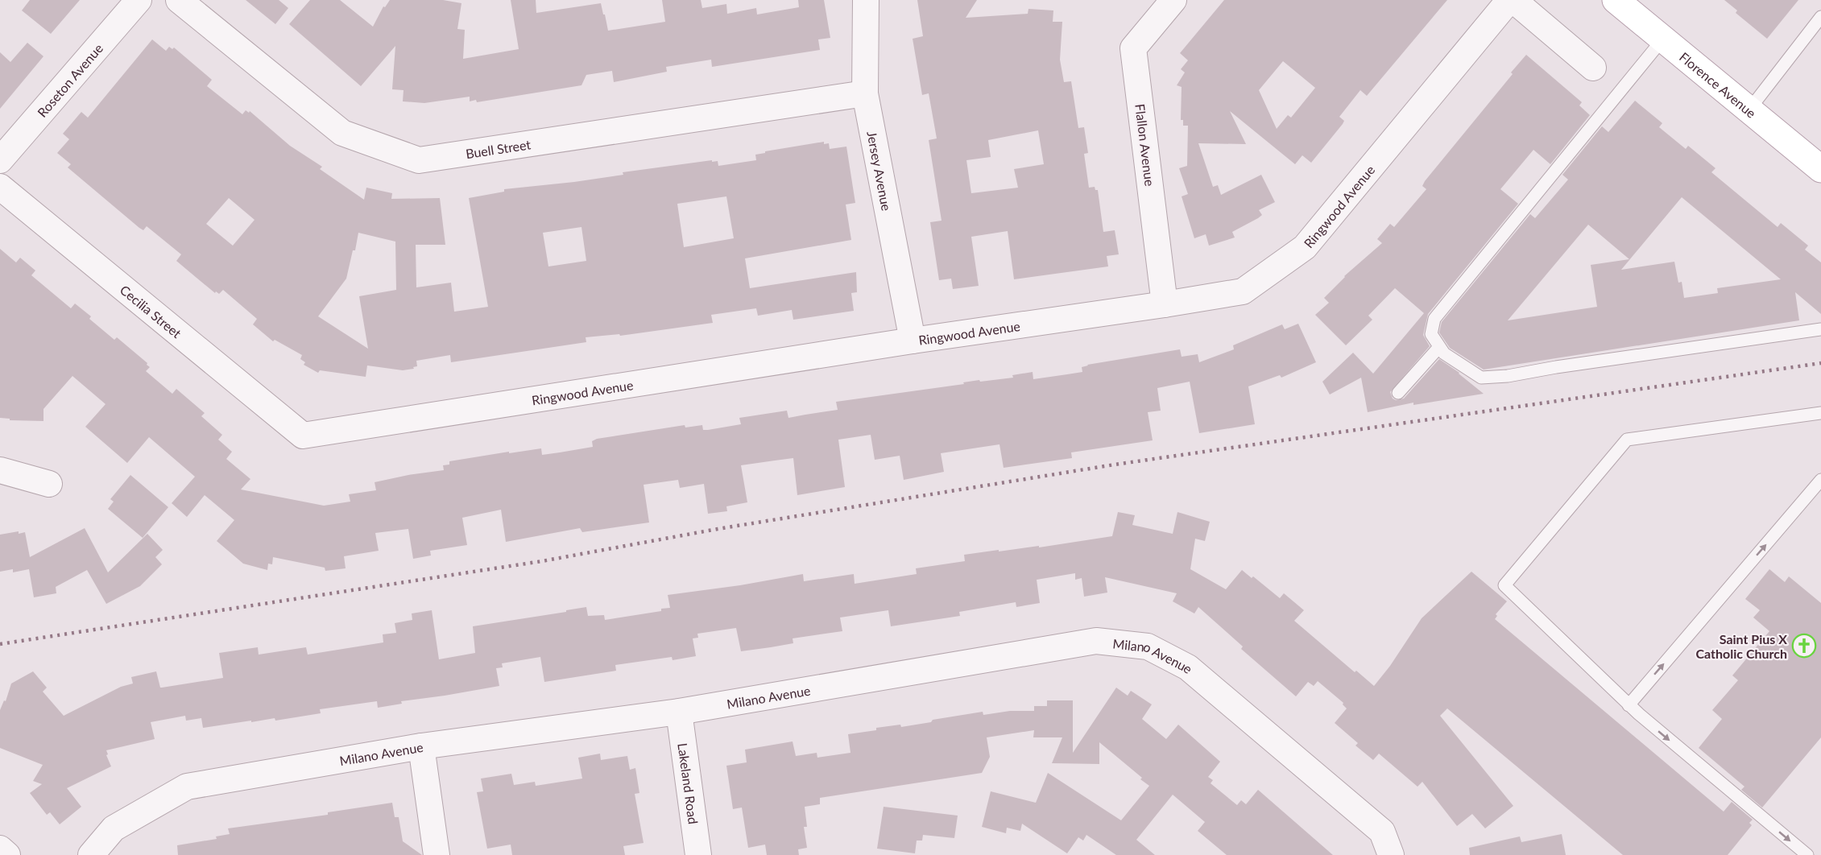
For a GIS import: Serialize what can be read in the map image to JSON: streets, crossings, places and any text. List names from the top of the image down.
{
  "streets": {
    "main road": ["Florence Avenue"],
    "street": [
      "Roseton Avenue",
      "Flallon Avenue",
      "Buell Street",
      "Jersey Avenue",
      "Ringwood Avenue",
      "Cecilia Street",
      "Milano Avenue",
      "Lakeland Road"
    ]
  },
  "crossings": [
    ["Flallon Avenue", "Ringwood Avenue"],
    ["Buell Street", "Jersey Avenue"],
    ["Jersey Avenue", "Ringwood Avenue"],
    ["Ringwood Avenue", "Cecilia Street"],
    ["Milano Avenue", "Lakeland Road"]
  ],
  "places": {
    "church": ["Saint Pius X Catholic Church"]
  }
}
